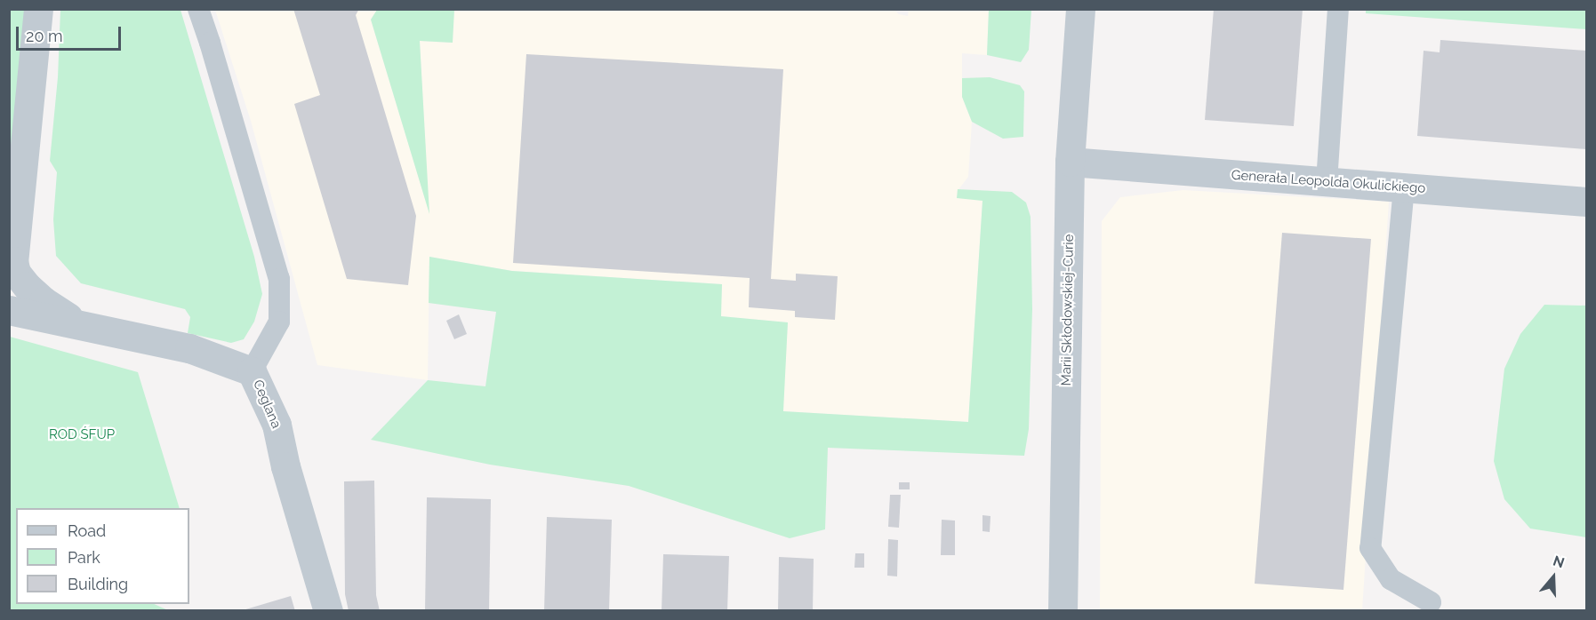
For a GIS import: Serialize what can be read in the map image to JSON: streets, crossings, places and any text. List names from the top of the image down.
{
  "streets": {
    "street": ["Generała Leopolda Okulickiego", "Marii Skłodowskiej-Curie", "Ceglana"]
  },
  "crossings": [
    ["Generała Leopolda Okulickiego", "Marii Skłodowskiej-Curie"]
  ],
  "parks": ["ROD ŚFUP"],
  "legend": ["Road", "Park", "Building"],
  "scale_bar": "20 m",
  "north": "top"
}
